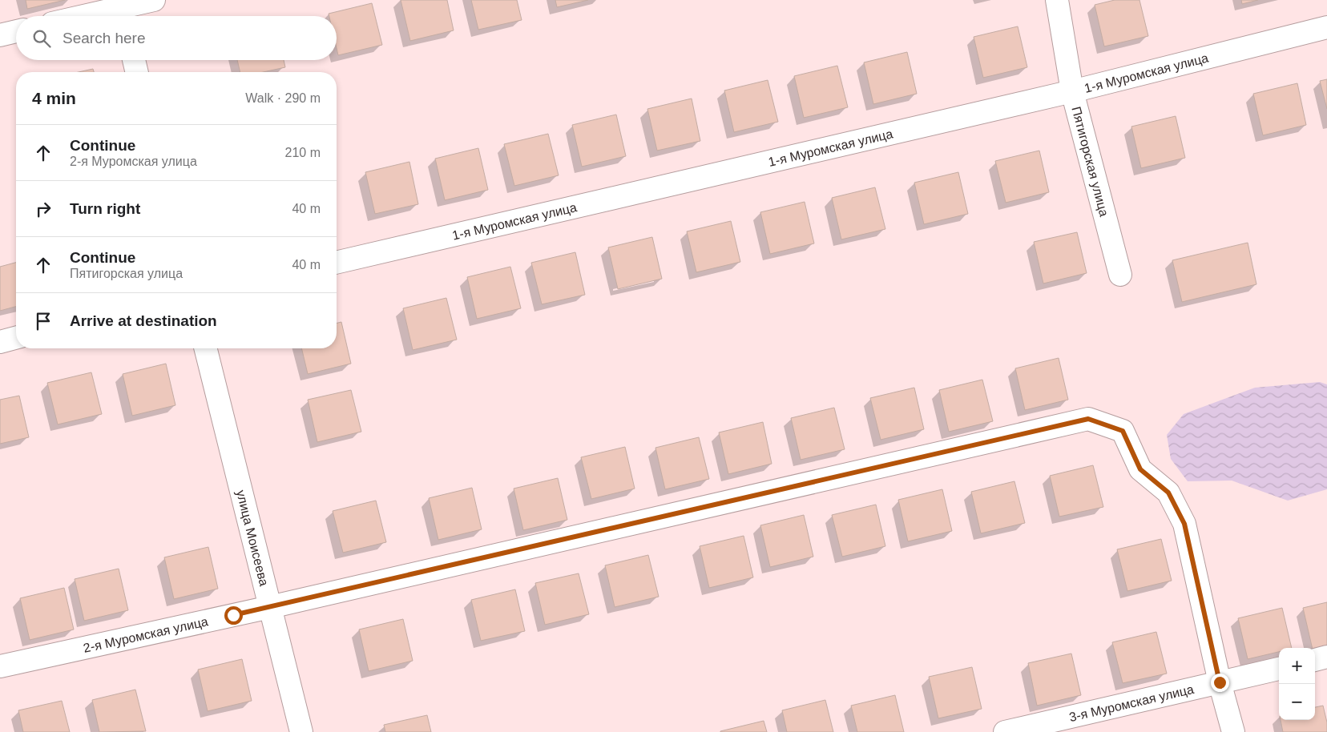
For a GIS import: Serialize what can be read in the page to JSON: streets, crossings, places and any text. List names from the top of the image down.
{
  "streets": {
    "street": [
      "1-я Муромская улица",
      "Пятигорская улица",
      "улица Моисеева",
      "2-я Муромская улица",
      "3-я Муромская улица"
    ]
  },
  "crossings": [
    ["1-я Муромская улица", "Пятигорская улица"],
    ["улица Моисеева", "2-я Муромская улица"],
    ["2-я Муромская улица", "3-я Муромская улица"]
  ],
  "page": {
    "search": "Search here",
    "heading": ["4 min", "Walk · 290 m"],
    "list": [
      ["Continue", "2-я Муромская улица", "210 m"],
      ["Turn right", "40 m"],
      ["Continue", "Пятигорская улица", "40 m"],
      "Arrive at destination"
    ],
    "map_buttons": ["+", "−"]
  }
}
